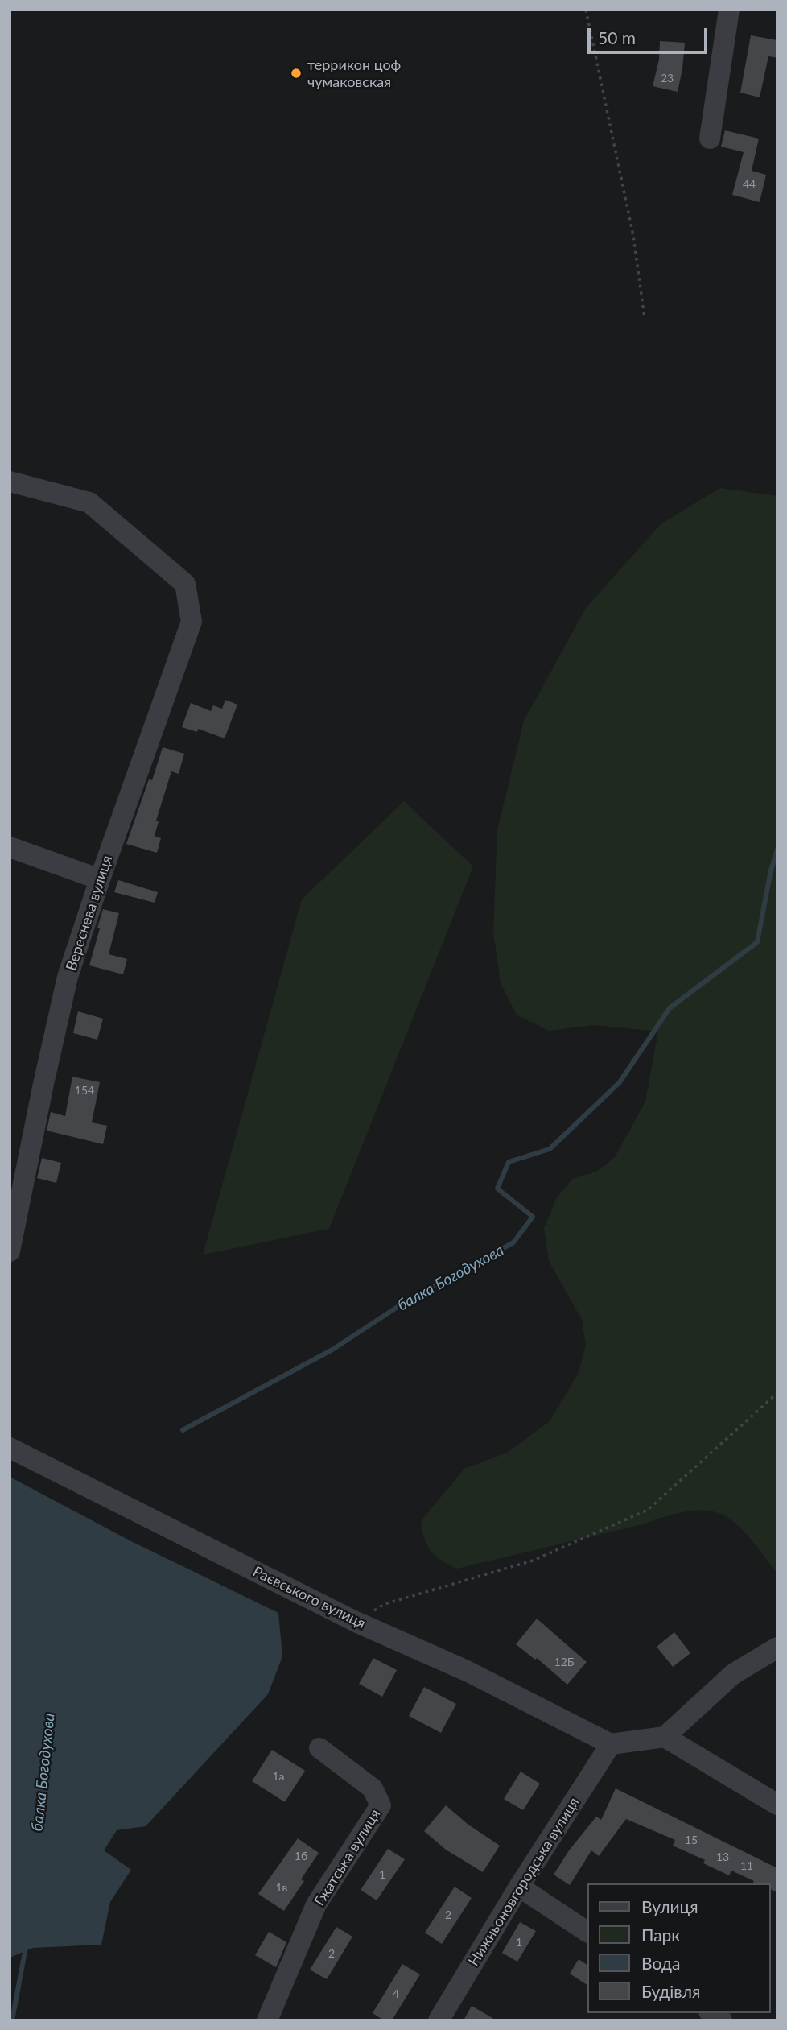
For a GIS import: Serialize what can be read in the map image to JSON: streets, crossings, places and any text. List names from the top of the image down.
{
  "streets": {
    "street": [
      "Вереснева вулиця",
      "Раєвського вулиця",
      "Гжатська вулиця",
      "Нижньоновгородська вулиця"
    ]
  },
  "crossings": [
    ["Раєвського вулиця", "Нижньоновгородська вулиця"]
  ],
  "water": ["балка Богодухова"],
  "places": ["террикон цоф чумаковская"],
  "house_numbers": [
    "23",
    "44",
    "154",
    "12Б",
    "1а",
    "15",
    "1б",
    "13",
    "11",
    "1",
    "1в",
    "2",
    "1",
    "2",
    "4"
  ],
  "legend": [
    "Вулиця",
    "Парк",
    "Вода",
    "Будівля"
  ],
  "scale_bar": "50 m"
}
